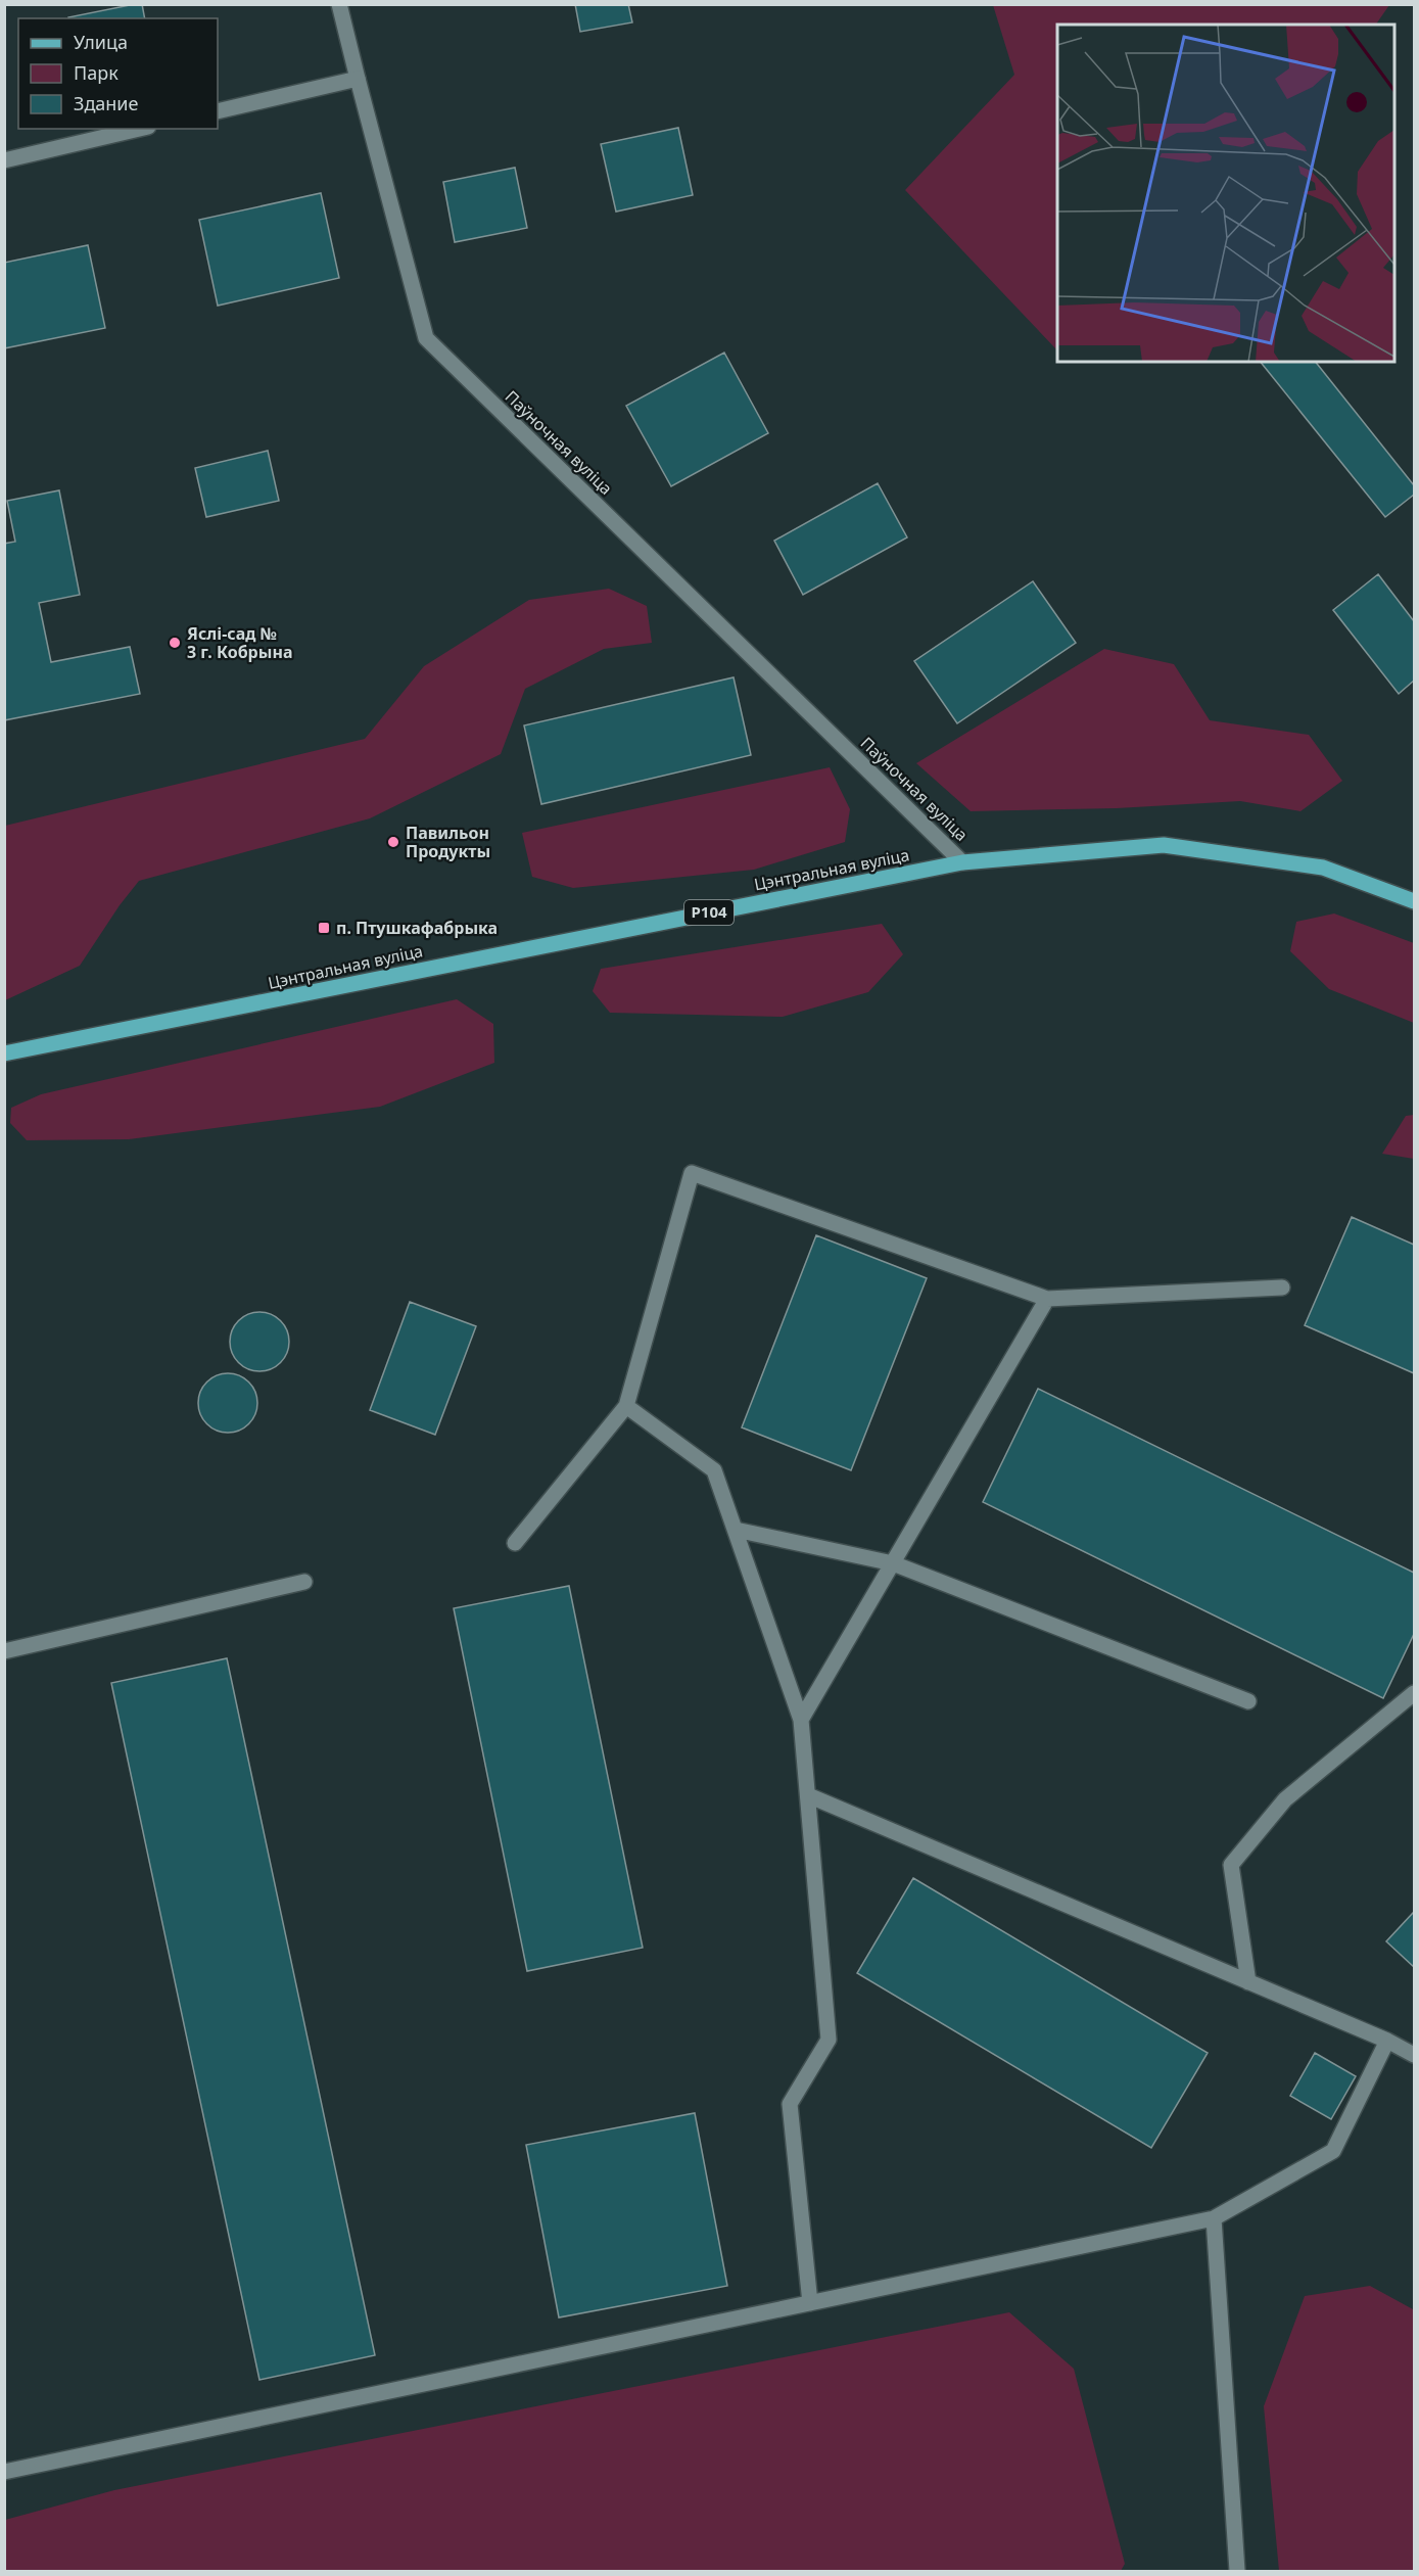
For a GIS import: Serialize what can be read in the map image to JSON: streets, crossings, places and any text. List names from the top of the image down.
{
  "streets": {
    "main road": ["Цэнтральная вуліца", "Р104"],
    "street": ["Паўночная вуліца"]
  },
  "crossings": [
    ["Паўночная вуліца", "Цэнтральная вуліца"]
  ],
  "places": {
    "other": ["Яслі-сад № 3 г. Кобрына", "Павильон Продукты"],
    "transit": ["п. Птушкафабрыка"]
  },
  "legend": ["Улица", "Парк", "Здание"]
}
